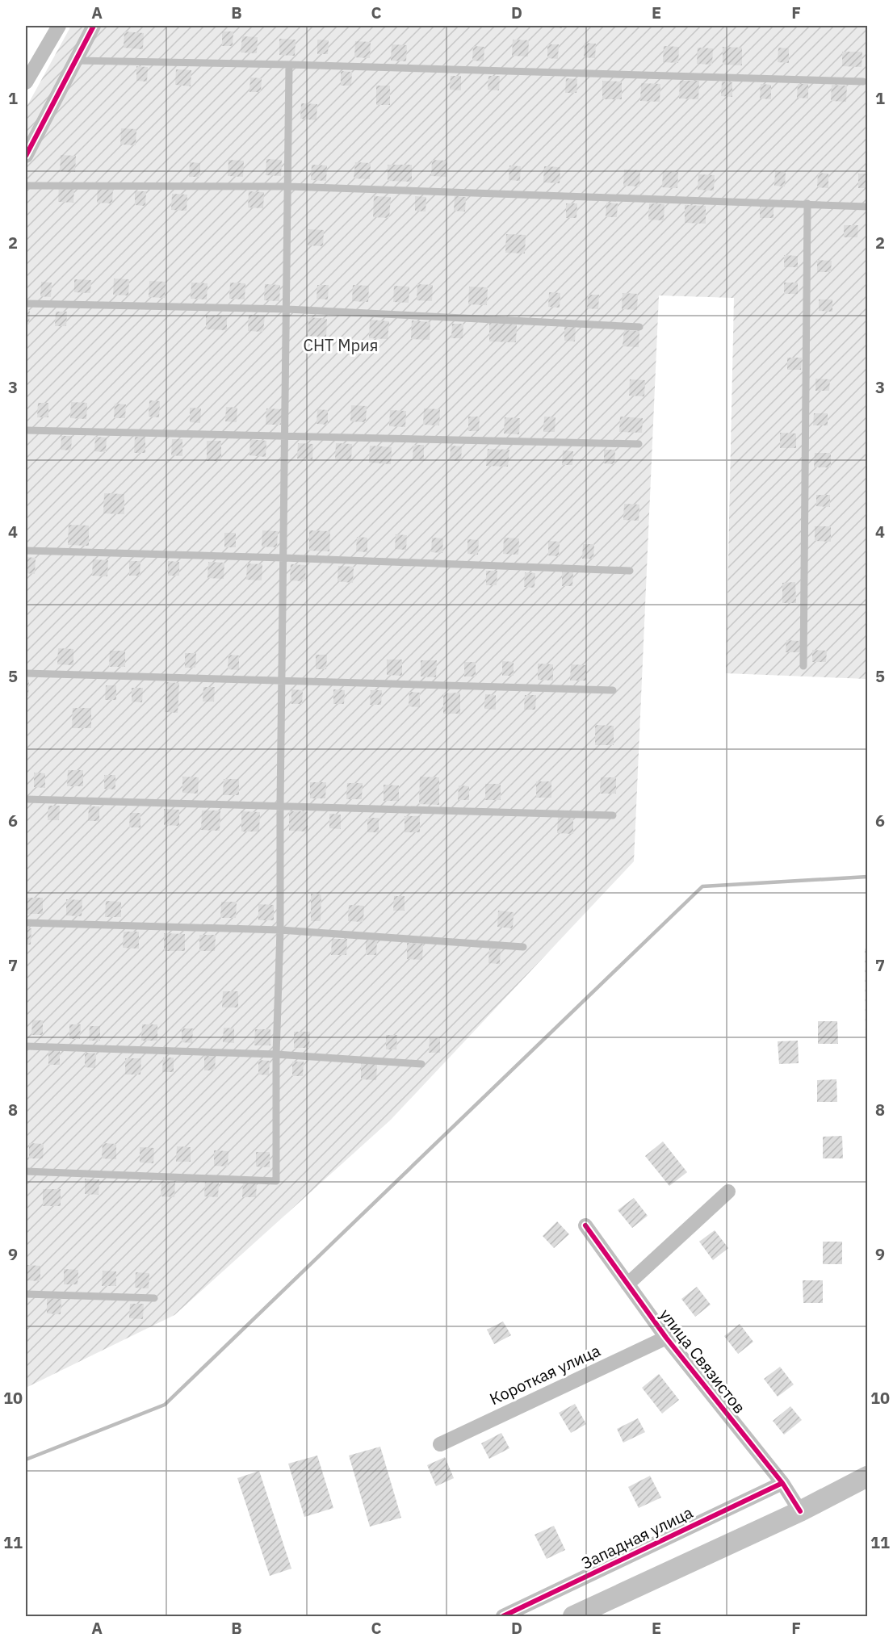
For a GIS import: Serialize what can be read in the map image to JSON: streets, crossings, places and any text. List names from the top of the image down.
{
  "streets": {
    "street": ["улица Связистов", "Короткая улица", "Западная улица"]
  },
  "crossings": [
    ["улица Связистов", "Короткая улица"],
    ["улица Связистов", "Западная улица"]
  ],
  "parks": ["СНТ Мрия"],
  "grid": {
    "columns": [
      "A",
      "B",
      "C",
      "D",
      "E",
      "F"
    ],
    "rows": [
      "1",
      "2",
      "3",
      "4",
      "5",
      "6",
      "7",
      "8",
      "9",
      "10",
      "11"
    ]
  }
}
